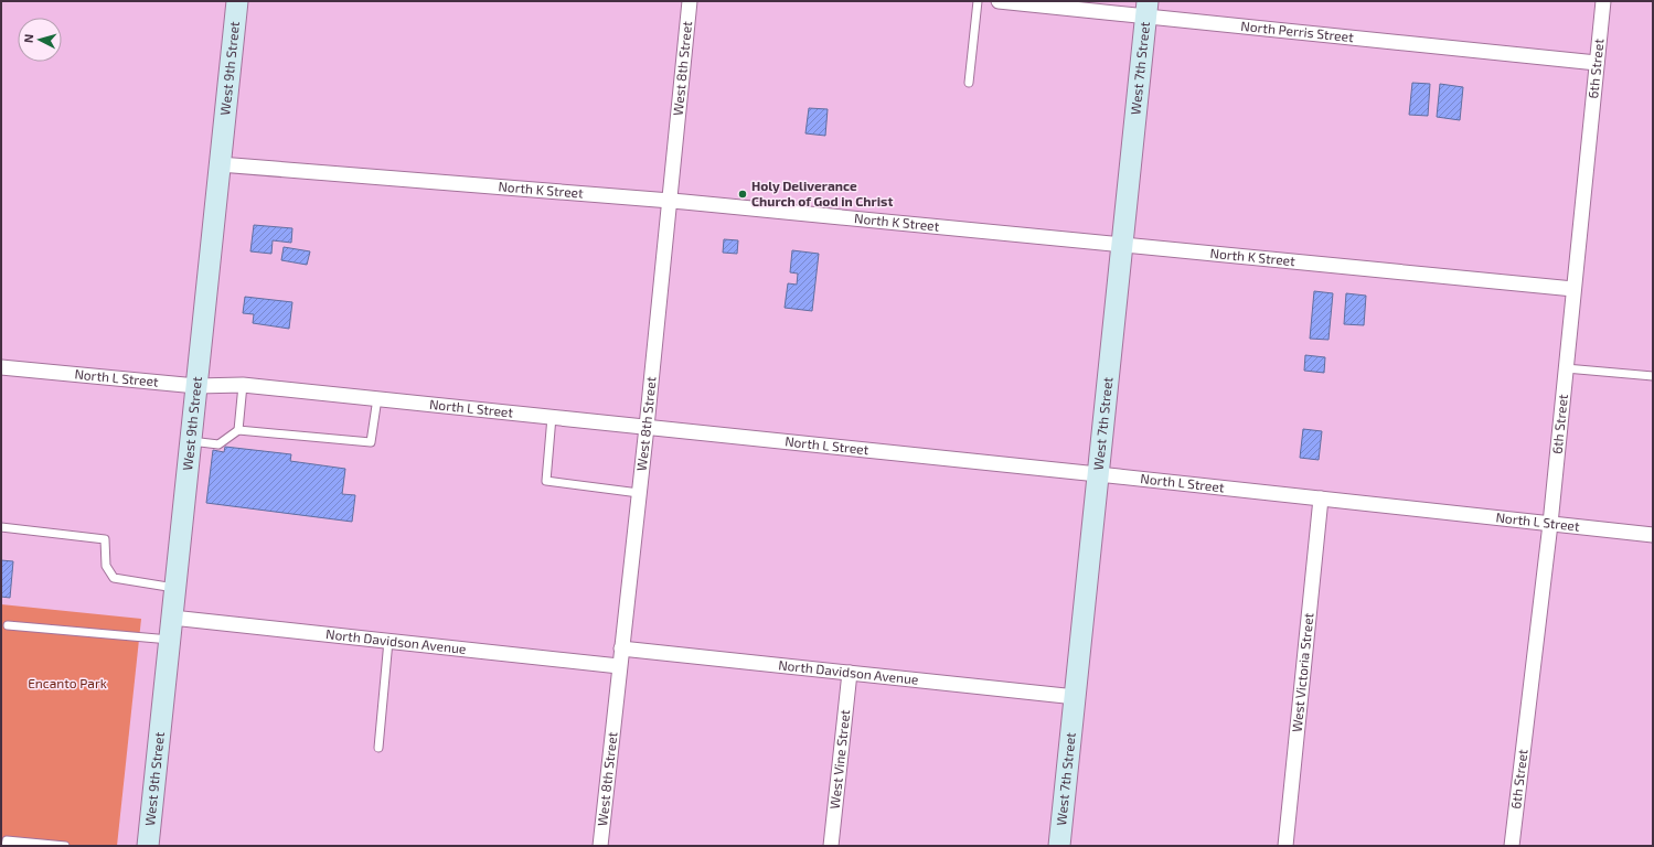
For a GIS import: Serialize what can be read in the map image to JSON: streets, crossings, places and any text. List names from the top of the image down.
{
  "streets": {
    "street": [
      "North Perris Street",
      "West 9th Street",
      "West 8th Street",
      "West 7th Street",
      "6th Street",
      "North K Street",
      "North L Street",
      "North Davidson Avenue",
      "West Victoria Street",
      "West Vine Street"
    ]
  },
  "crossings": [
    ["North Perris Street", "West 7th Street"],
    ["North Perris Street", "6th Street"],
    ["West 9th Street", "North K Street"],
    ["West 9th Street", "North L Street"],
    ["West 9th Street", "North Davidson Avenue"],
    ["West 8th Street", "North K Street"],
    ["West 8th Street", "North L Street"],
    ["West 8th Street", "North Davidson Avenue"],
    ["West 7th Street", "North K Street"],
    ["West 7th Street", "North L Street"],
    ["West 7th Street", "North Davidson Avenue"],
    ["6th Street", "North K Street"],
    ["6th Street", "North L Street"],
    ["North L Street", "West Victoria Street"],
    ["North Davidson Avenue", "West Vine Street"]
  ],
  "parks": ["Encanto Park"],
  "places": ["Holy Deliverance Church of God in Christ"],
  "north": "left"
}
